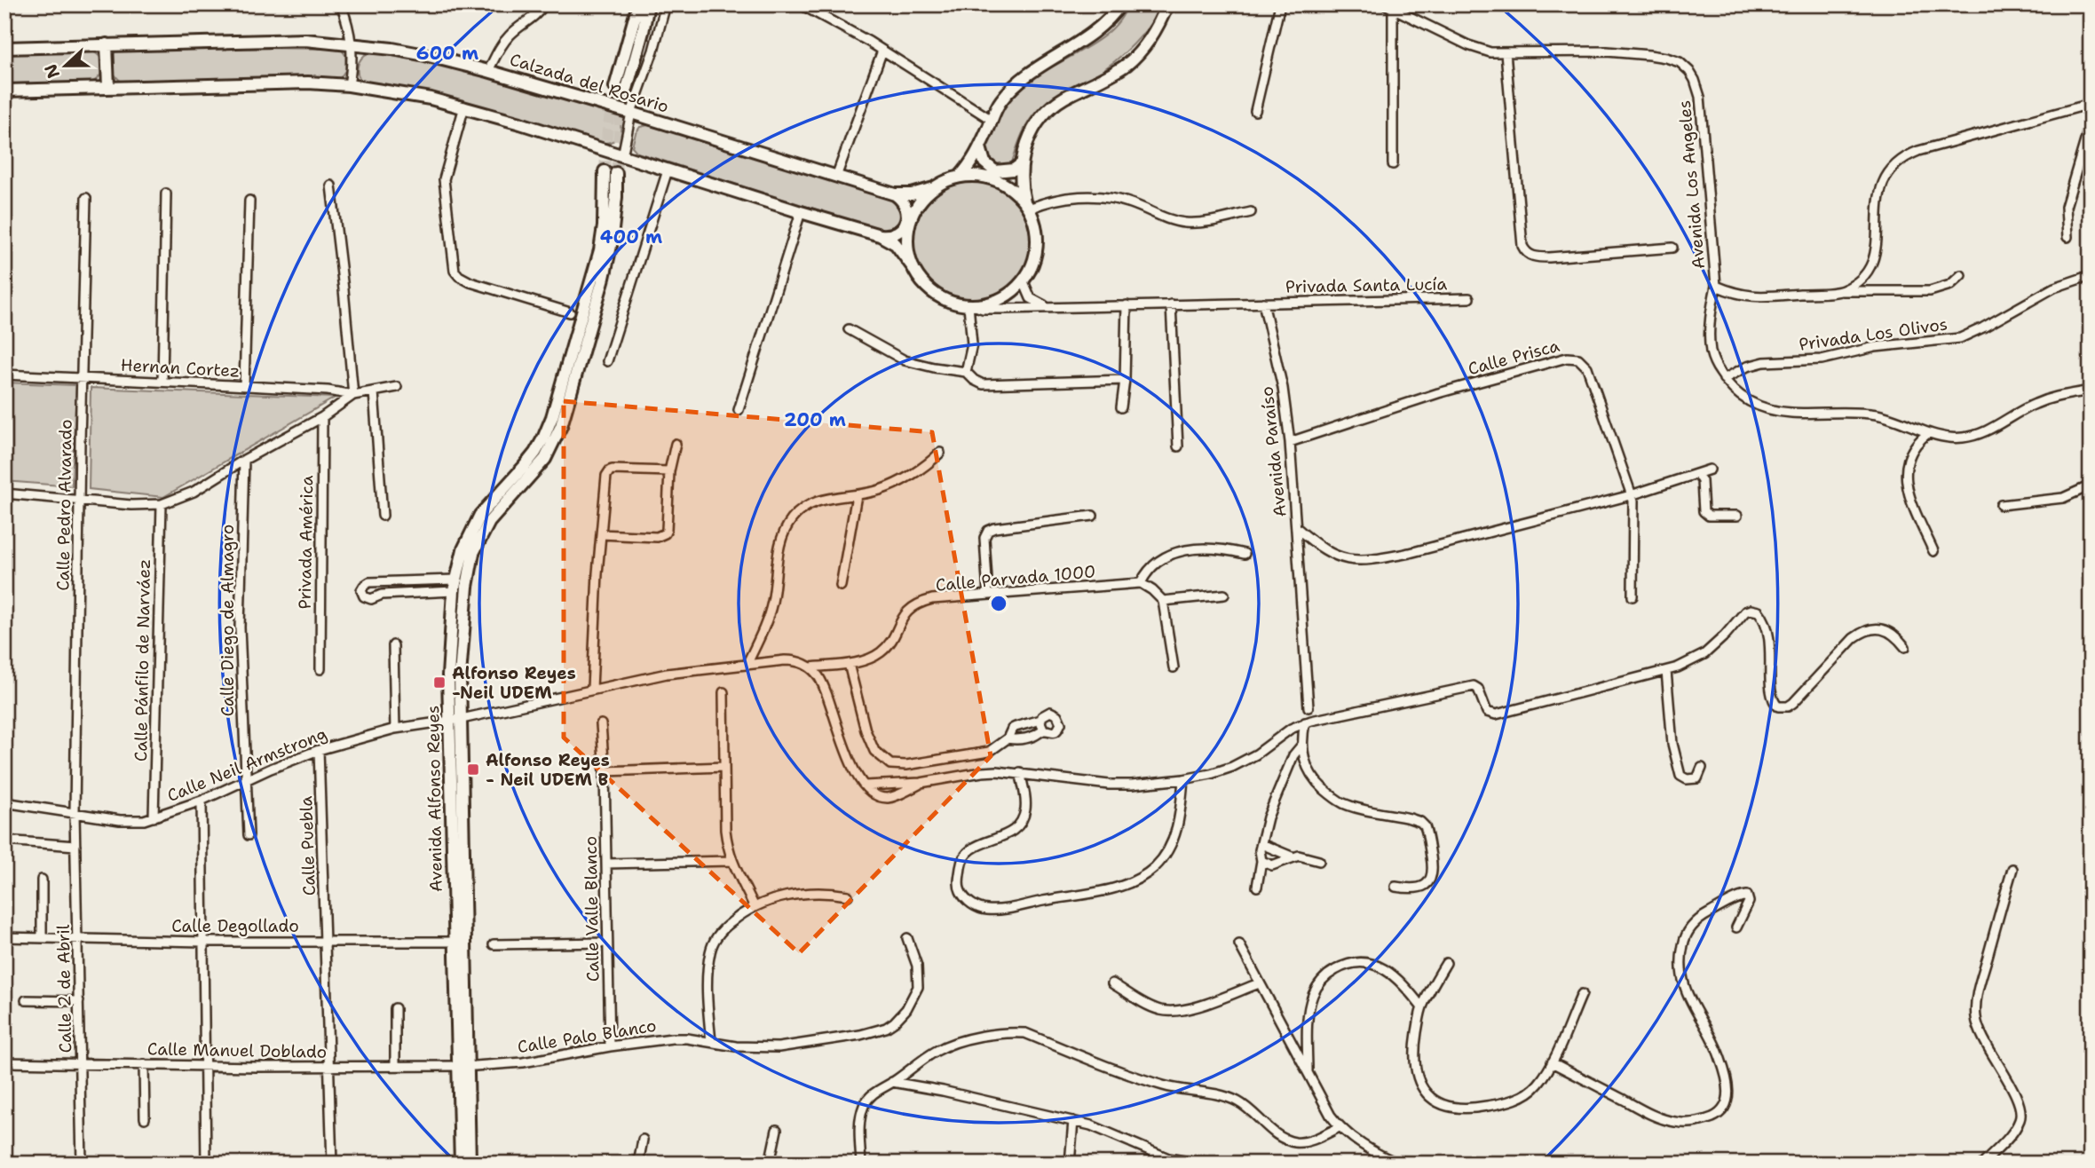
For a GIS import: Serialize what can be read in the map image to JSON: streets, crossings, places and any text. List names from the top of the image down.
{
  "streets": {
    "street": [
      "Calzada del Rosario",
      "Avenida Los Angeles",
      "Privada Santa Lucía",
      "Privada Los Olivos",
      "Calle Prisca",
      "Hernan Cortez",
      "Avenida Paraíso",
      "Calle Pedro Alvarado",
      "Privada América",
      "Calle Parvada 1000",
      "Calle Diego de Almagro",
      "Calle Pánfilo de Narváez",
      "Calle Neil Armstrong",
      "Avenida Alfonso Reyes",
      "Calle Puebla",
      "Calle Valle Blanco",
      "Calle Degollado",
      "Calle 2 de Abril",
      "Calle Palo Blanco",
      "Calle Manuel Doblado"
    ]
  },
  "crossings": [
    ["Privada Santa Lucía", "Avenida Paraíso"],
    ["Calle Prisca", "Avenida Paraíso"],
    ["Hernan Cortez", "Calle Pedro Alvarado"],
    ["Calle Pedro Alvarado", "Calle Neil Armstrong"],
    ["Calle Pedro Alvarado", "Calle 2 de Abril"],
    ["Calle Parvada 1000", "Calle Neil Armstrong"],
    ["Calle Diego de Almagro", "Calle Neil Armstrong"],
    ["Calle Pánfilo de Narváez", "Calle Neil Armstrong"],
    ["Calle Neil Armstrong", "Avenida Alfonso Reyes"],
    ["Calle Neil Armstrong", "Calle Puebla"],
    ["Calle Neil Armstrong", "Calle 2 de Abril"],
    ["Avenida Alfonso Reyes", "Calle Degollado"],
    ["Avenida Alfonso Reyes", "Calle Palo Blanco"],
    ["Avenida Alfonso Reyes", "Calle Manuel Doblado"],
    ["Calle Puebla", "Calle Degollado"],
    ["Calle Puebla", "Calle Manuel Doblado"],
    ["Calle Valle Blanco", "Calle Palo Blanco"],
    ["Calle Degollado", "Calle 2 de Abril"],
    ["Calle 2 de Abril", "Calle Manuel Doblado"],
    ["Calle Palo Blanco", "Calle Manuel Doblado"]
  ],
  "places": {
    "transit": ["Alfonso Reyes -Neil UDEM", "Alfonso Reyes - Neil UDEM B"]
  },
  "north": "left",
  "rings": ["600 m", "400 m", "200 m"]
}
